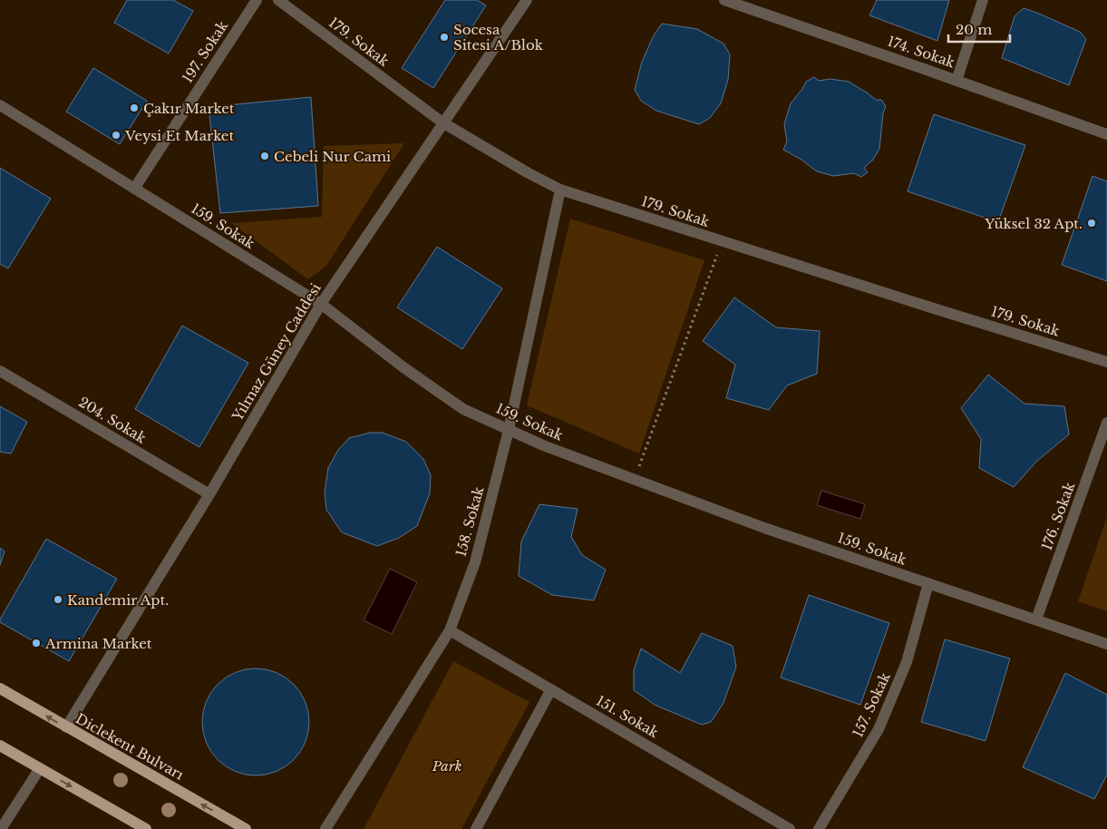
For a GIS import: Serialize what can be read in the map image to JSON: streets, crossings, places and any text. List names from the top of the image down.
{
  "streets": {
    "main road": ["Diclekent Bulvarı"],
    "street": [
      "179. Sokak",
      "197. Sokak",
      "174. Sokak",
      "159. Sokak",
      "Yılmaz Güney Caddesi",
      "204. Sokak",
      "176. Sokak",
      "158. Sokak",
      "157. Sokak",
      "151. Sokak"
    ]
  },
  "crossings": [
    ["179. Sokak", "Yılmaz Güney Caddesi"],
    ["179. Sokak", "158. Sokak"],
    ["197. Sokak", "159. Sokak"],
    ["159. Sokak", "Yılmaz Güney Caddesi"],
    ["159. Sokak", "176. Sokak"],
    ["159. Sokak", "158. Sokak"],
    ["159. Sokak", "157. Sokak"],
    ["Yılmaz Güney Caddesi", "204. Sokak"],
    ["Yılmaz Güney Caddesi", "Diclekent Bulvarı"],
    ["158. Sokak", "151. Sokak"]
  ],
  "parks": ["Park"],
  "places": [
    "Socesa Sitesi A/Blok",
    "Çakır Market",
    "Veysi Et Market",
    "Cebeli Nur Cami",
    "Yüksel 32 Apt.",
    "Kandemir Apt.",
    "Armina Market"
  ],
  "scale_bar": "20 m"
}
